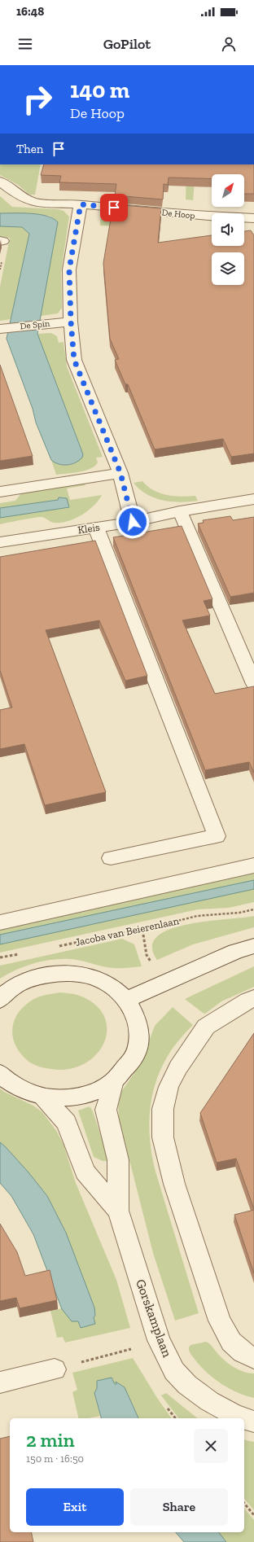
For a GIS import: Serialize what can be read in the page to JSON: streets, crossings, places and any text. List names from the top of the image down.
{
  "streets": {
    "street": [
      "De Hoop",
      "De Spin",
      "Kleis",
      "Gorskamplaan"
    ],
    "path": ["Jacoba van Beierenlaan"]
  },
  "north": "top right",
  "page": {
    "status": "16:48",
    "header": "GoPilot",
    "turn": ["140 m", "De Hoop"],
    "then": "Then",
    "heading": ["2 min", "150 m · 16:50"],
    "buttons": ["Exit", "Share"]
  }
}
